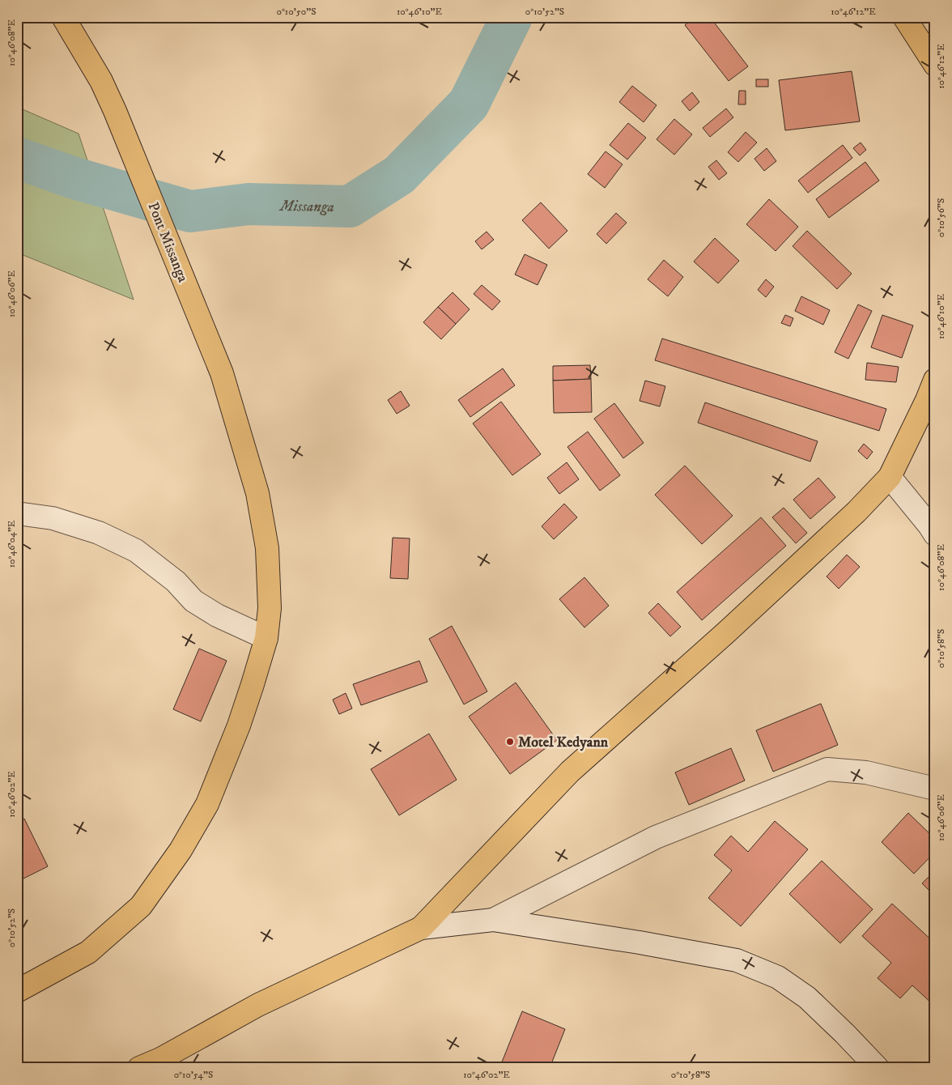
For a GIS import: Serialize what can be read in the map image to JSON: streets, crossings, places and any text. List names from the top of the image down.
{
  "streets": {
    "highway": ["Pont Missanga"]
  },
  "water": ["Missanga"],
  "places": ["Motel Kedyann"],
  "coordinates": [
    "0°10'50\"S",
    "10°46'10\"E",
    "0°10'52\"S",
    "10°46'12\"E",
    "10°46'08\"E",
    "0°10'56\"S",
    "10°46'06\"E",
    "10°46'04\"E",
    "0°10'58\"S",
    "10°46'02\"E",
    "0°10'54\"S"
  ]
}
